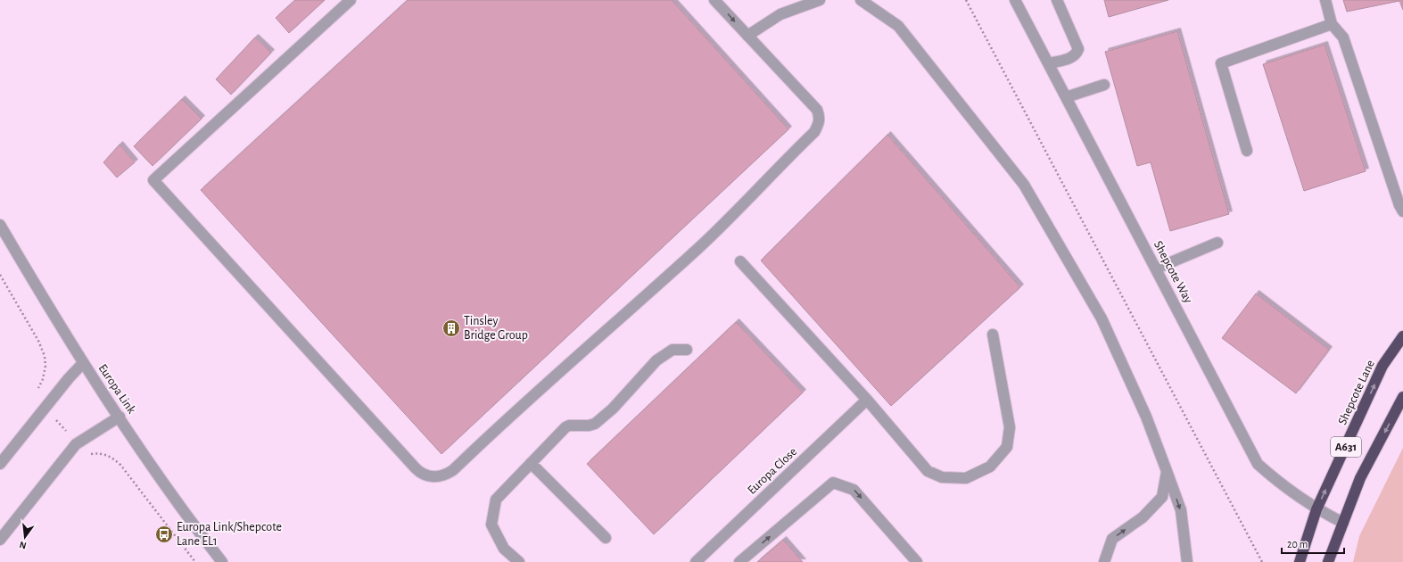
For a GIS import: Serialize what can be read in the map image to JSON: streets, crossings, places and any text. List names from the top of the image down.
{
  "streets": {
    "highway": ["Shepcote Lane", "A631"],
    "street": ["Shepcote Way", "Europa Link", "Europa Close"]
  },
  "crossings": [
    ["Shepcote Way", "Shepcote Lane"],
    ["Shepcote Way", "A631"]
  ],
  "places": {
    "building": ["Tinsley Bridge Group"],
    "bus stop": ["Europa Link/Shepcote Lane EL1"]
  },
  "scale_bar": "20 m",
  "north": "bottom"
}
